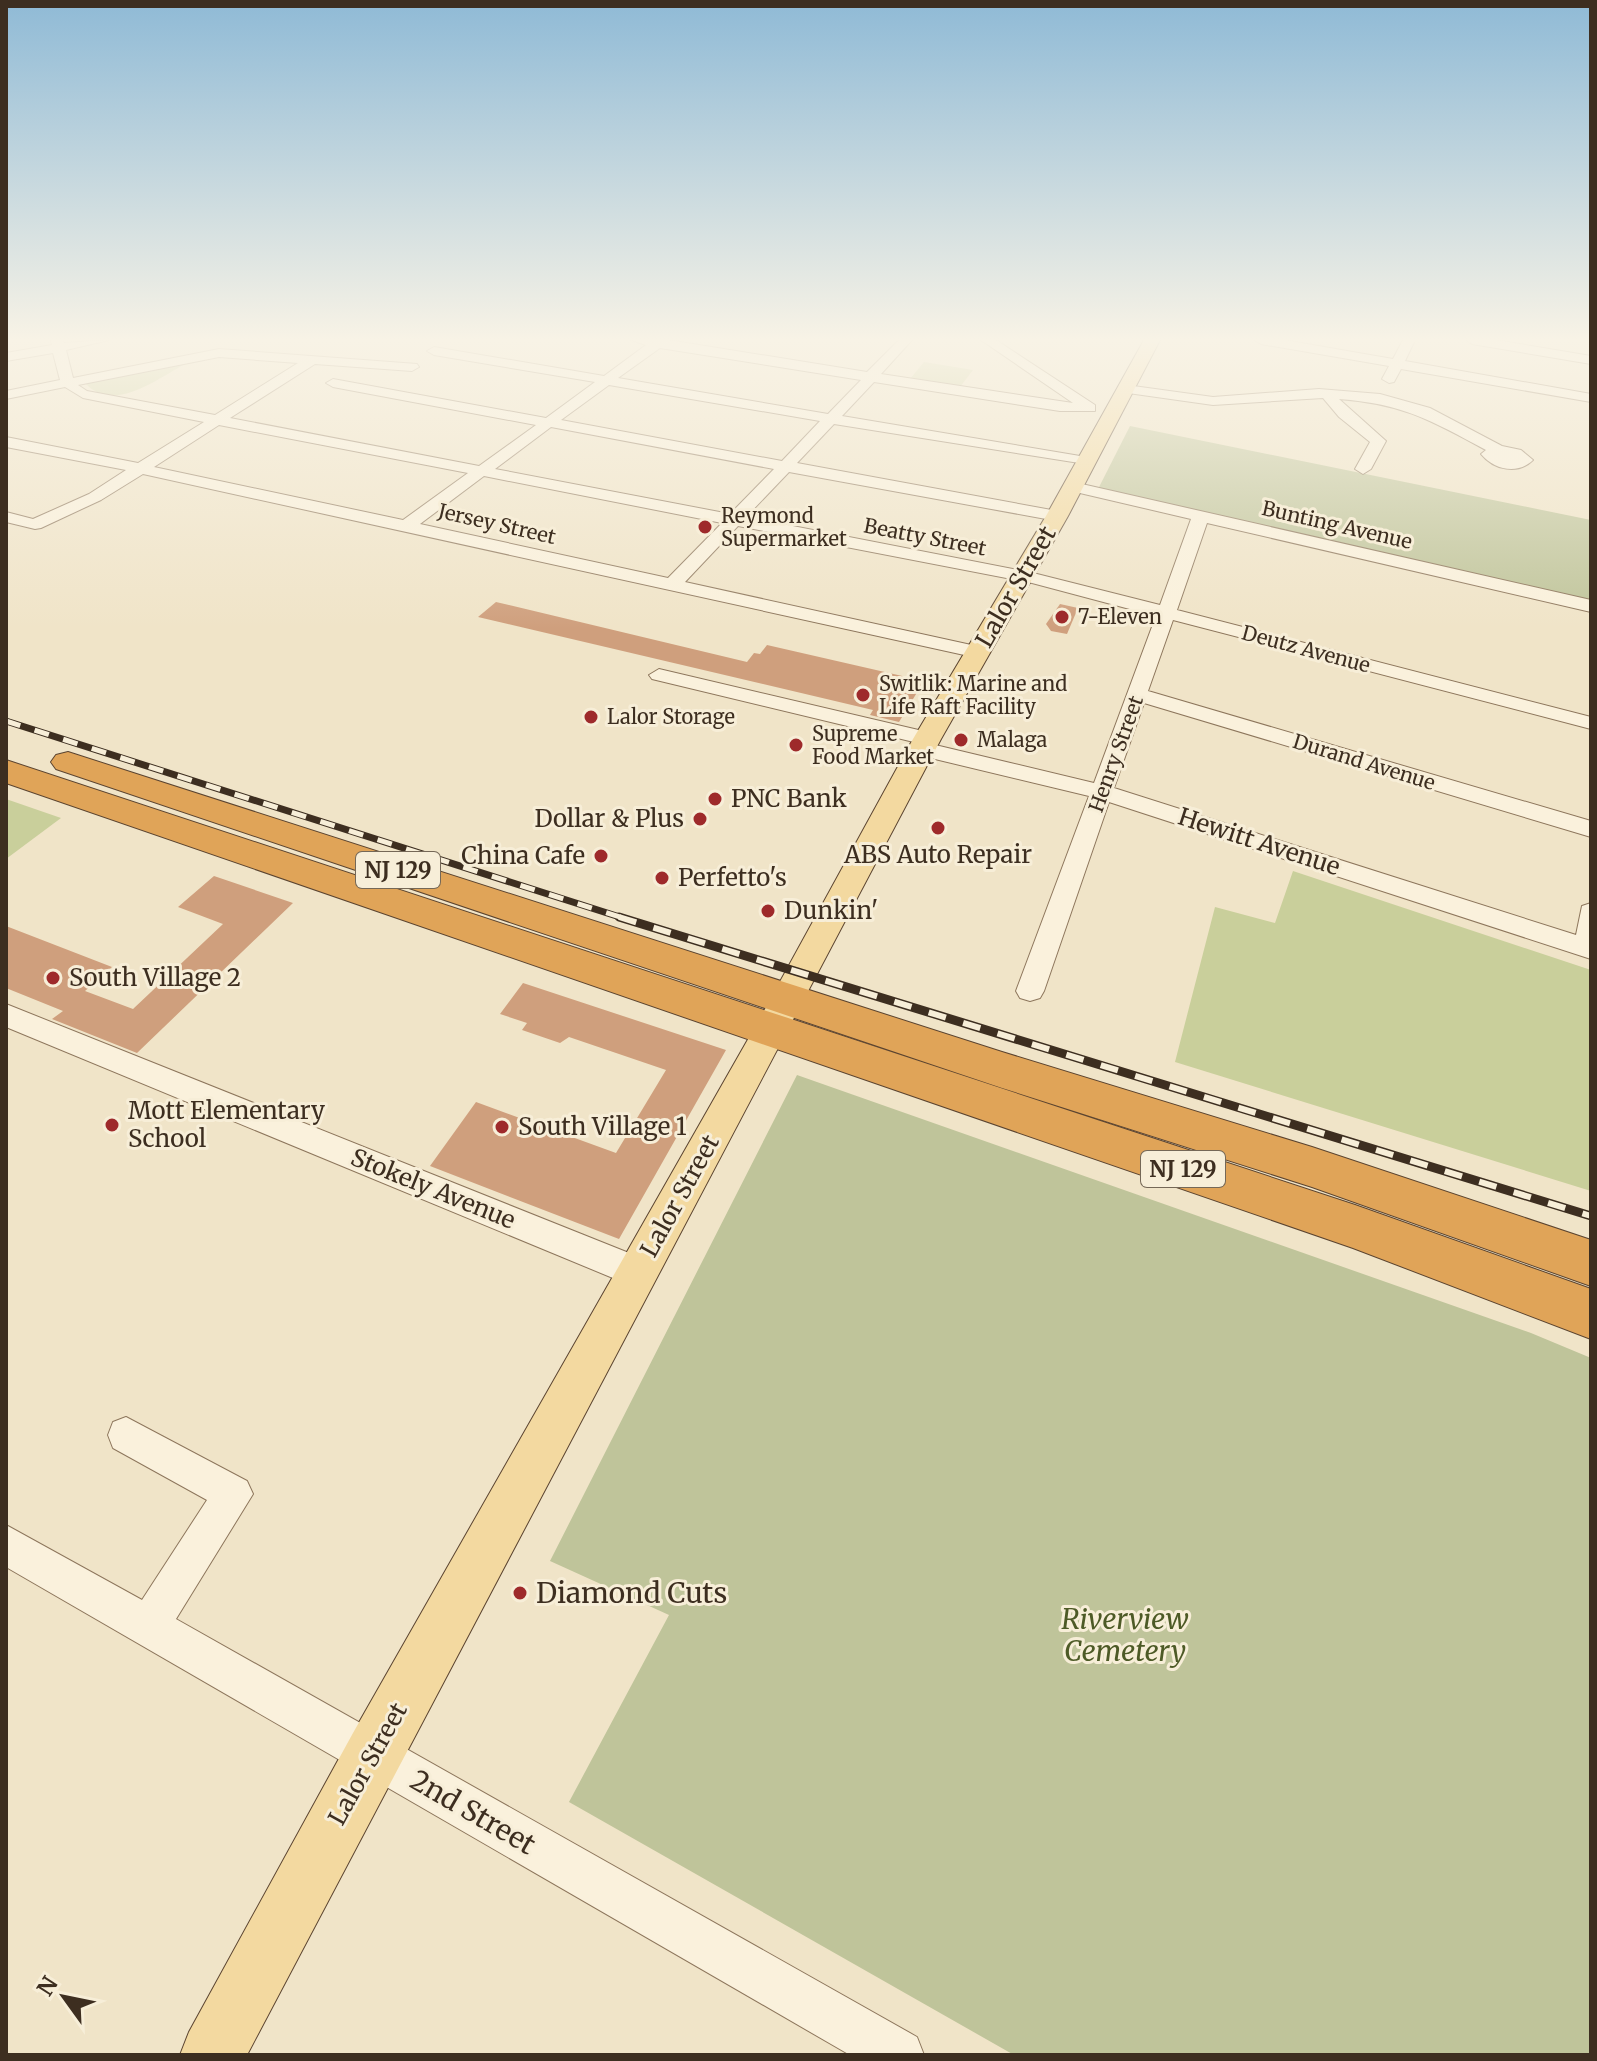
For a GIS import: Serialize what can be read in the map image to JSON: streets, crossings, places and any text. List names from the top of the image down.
{
  "streets": {
    "highway": ["NJ 129"],
    "main road": ["Lalor Street"],
    "street": [
      "Jersey Street",
      "Bunting Avenue",
      "Beatty Street",
      "Deutz Avenue",
      "Henry Street",
      "Durand Avenue",
      "Hewitt Avenue",
      "Stokely Avenue",
      "2nd Street"
    ]
  },
  "crossings": [
    ["Jersey Street", "Lalor Street"],
    ["Bunting Avenue", "Lalor Street"],
    ["Bunting Avenue", "Henry Street"],
    ["Beatty Street", "Lalor Street"],
    ["Beatty Street", "Deutz Avenue"],
    ["Lalor Street", "Deutz Avenue"],
    ["Lalor Street", "Hewitt Avenue"],
    ["Lalor Street", "NJ 129"],
    ["Lalor Street", "Stokely Avenue"],
    ["Lalor Street", "2nd Street"],
    ["Deutz Avenue", "Henry Street"],
    ["Henry Street", "Durand Avenue"],
    ["Henry Street", "Hewitt Avenue"]
  ],
  "parks": ["Riverview Cemetery"],
  "places": [
    "Reymond Supermarket",
    "7-Eleven",
    "Switlik: Marine and Life Raft Facility",
    "Lalor Storage",
    "Malaga",
    "Supreme Food Market",
    "PNC Bank",
    "Dollar & Plus",
    "ABS Auto Repair",
    "China Cafe",
    "Perfetto's",
    "Dunkin'",
    "South Village 2",
    "Mott Elementary School",
    "South Village 1",
    "Diamond Cuts"
  ],
  "north": "top left"
}
